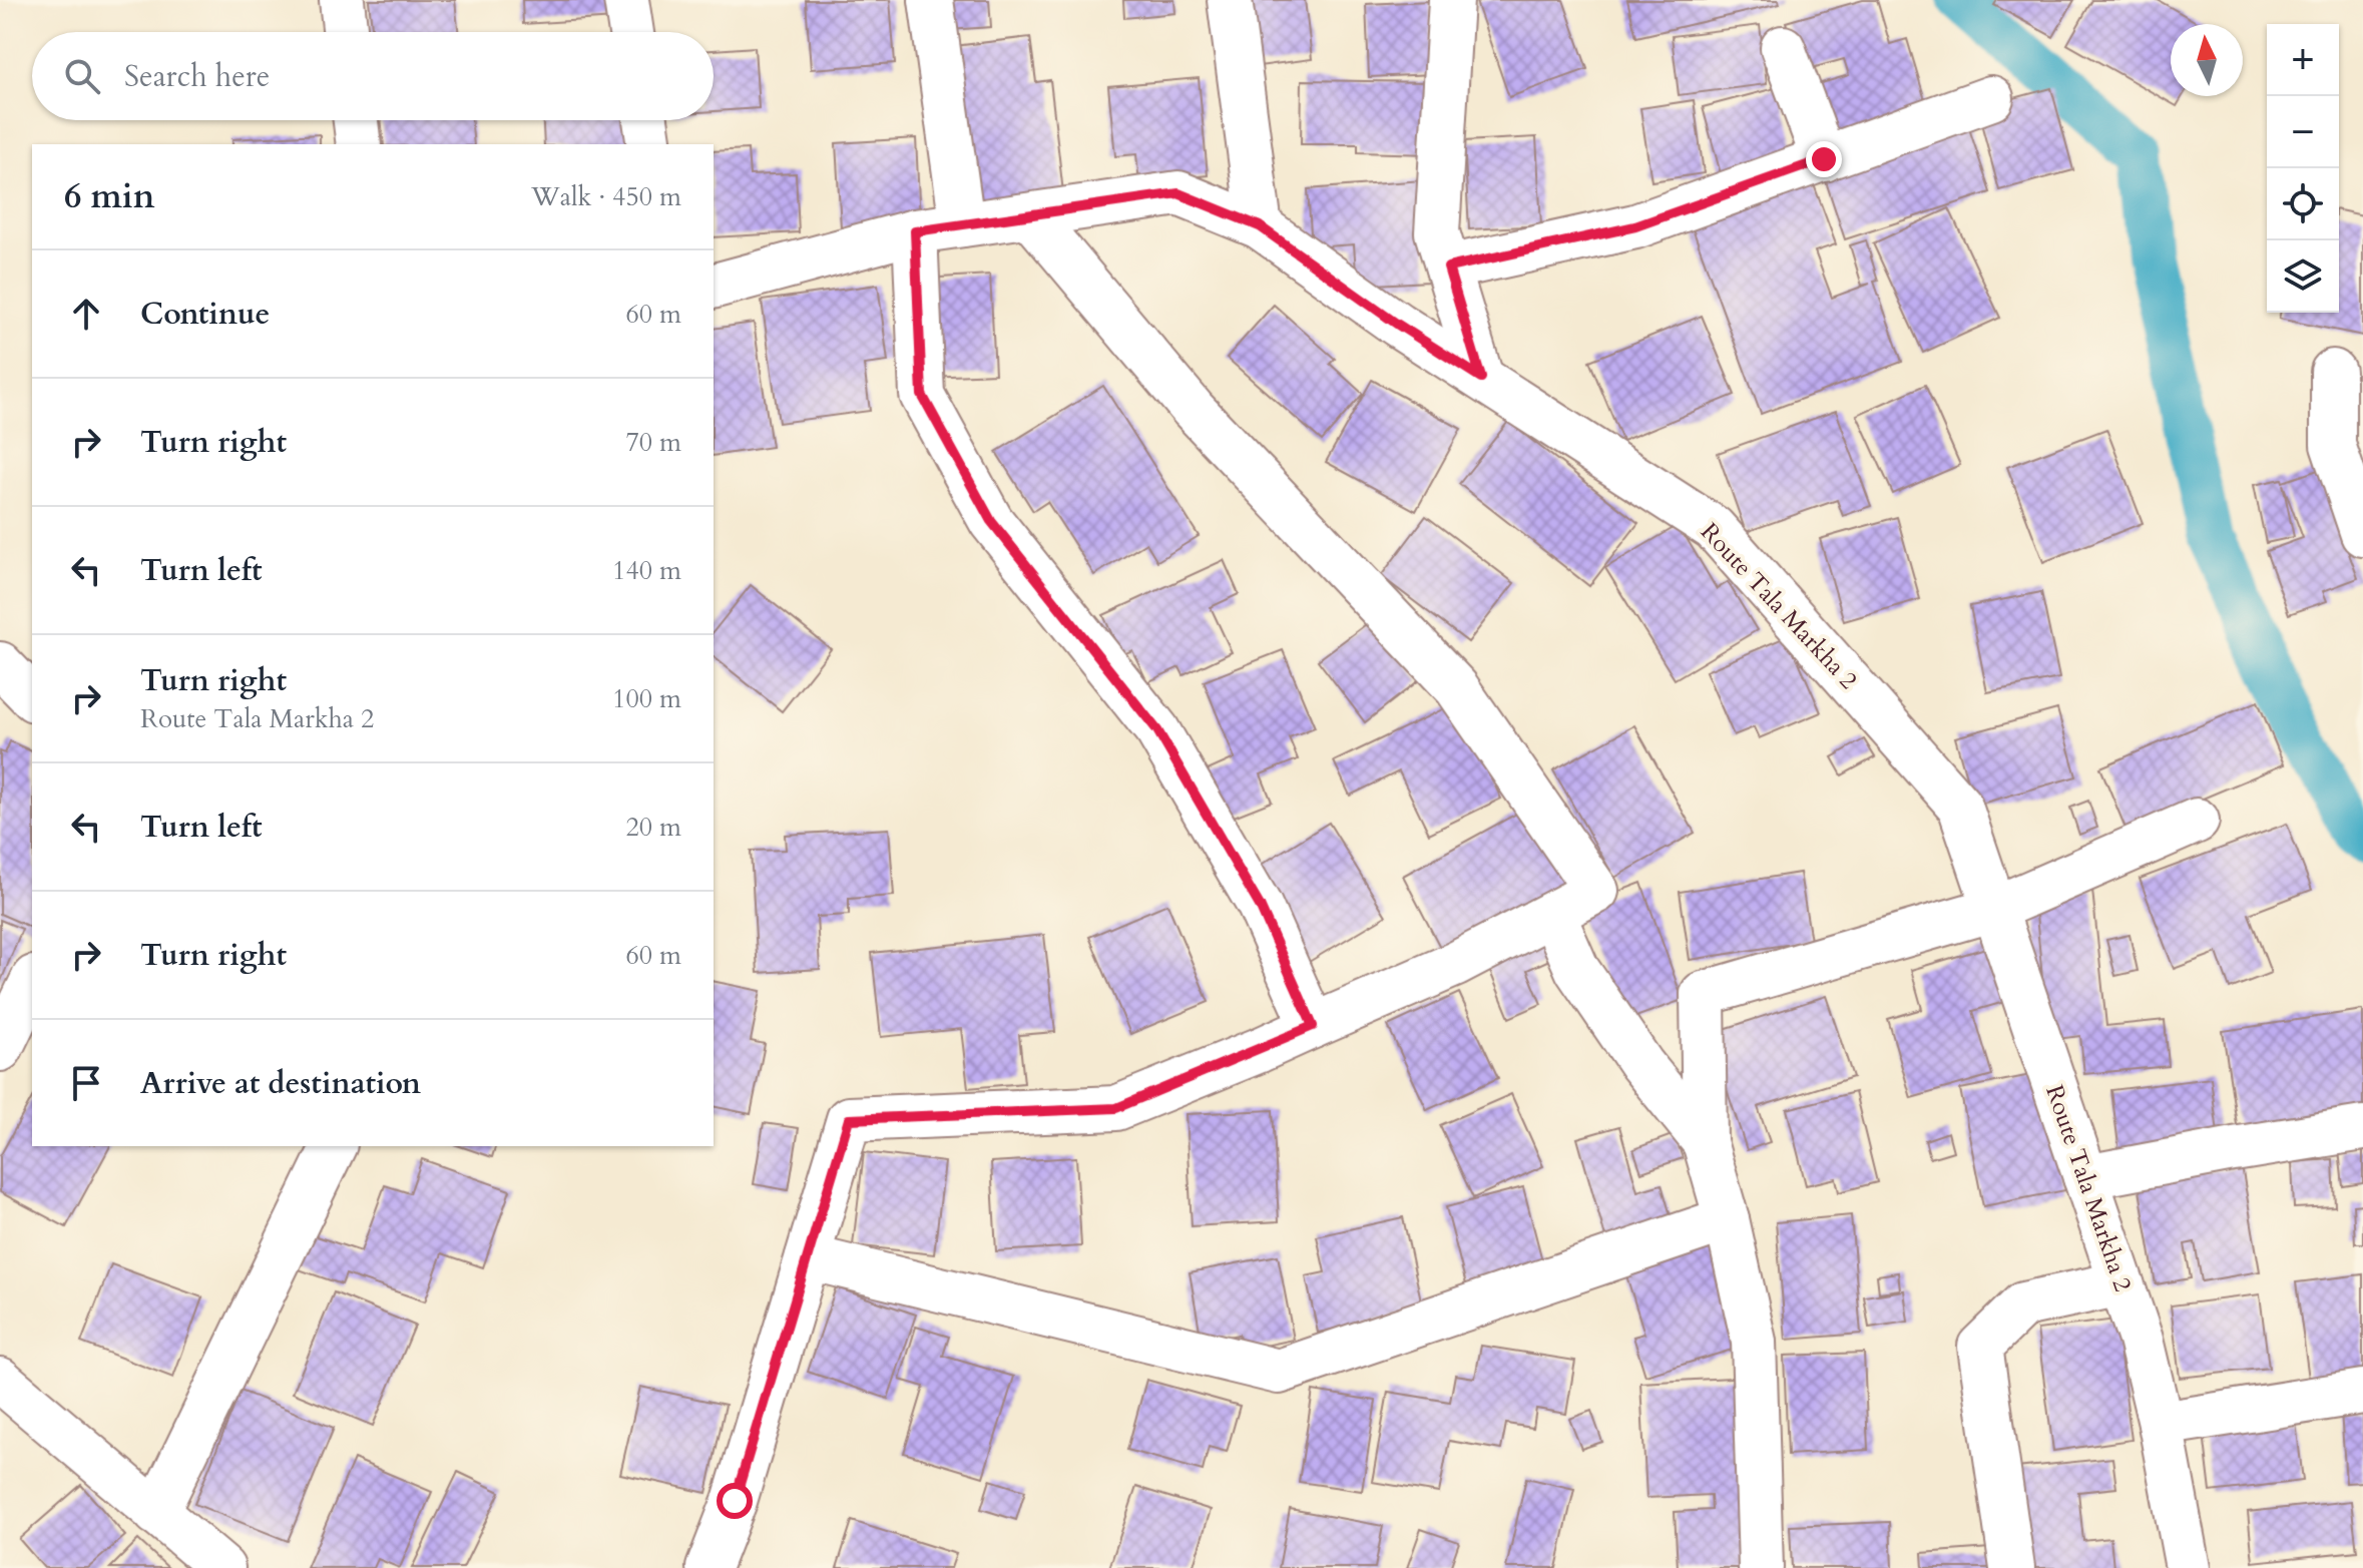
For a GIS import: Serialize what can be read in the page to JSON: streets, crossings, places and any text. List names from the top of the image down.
{
  "streets": {
    "street": ["Route Tala Markha 2"]
  },
  "north": "top",
  "page": {
    "map_buttons": ["+", "−"],
    "search": "Search here",
    "heading": ["6 min", "Walk · 450 m"],
    "list": [
      ["Continue", "60 m"],
      ["Turn right", "70 m"],
      ["Turn left", "140 m"],
      ["Turn right", "Route Tala Markha 2", "100 m"],
      ["Turn left", "20 m"],
      ["Turn right", "60 m"],
      "Arrive at destination"
    ]
  }
}
